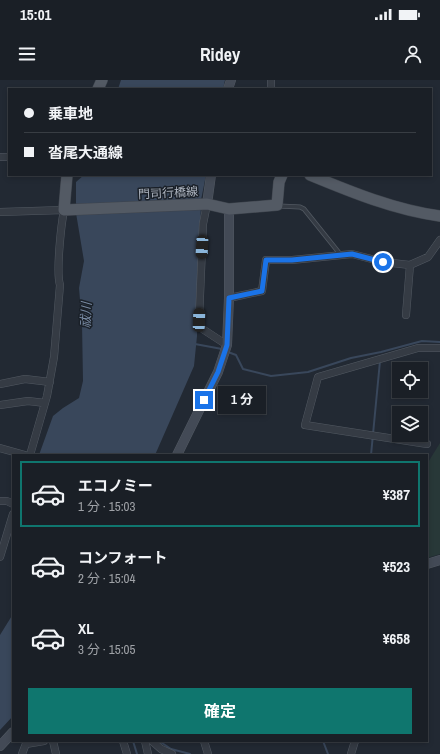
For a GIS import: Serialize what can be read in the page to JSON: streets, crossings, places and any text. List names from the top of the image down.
{
  "streets": {
    "main road": ["門司行橋線"]
  },
  "water": ["祓川"],
  "page": {
    "status": "15:01",
    "header": "Ridey",
    "banner": ["乗車地", "沓尾大通線"],
    "bubble": "1 分",
    "list": [
      {
        "name": "エコノミー",
        "note": "1 分 · 15:03",
        "value": "¥387"
      },
      {
        "name": "コンフォート",
        "note": "2 分 · 15:04",
        "value": "¥523"
      },
      {
        "name": "XL",
        "note": "3 分 · 15:05",
        "value": "¥658"
      }
    ],
    "buttons": "確定"
  }
}
